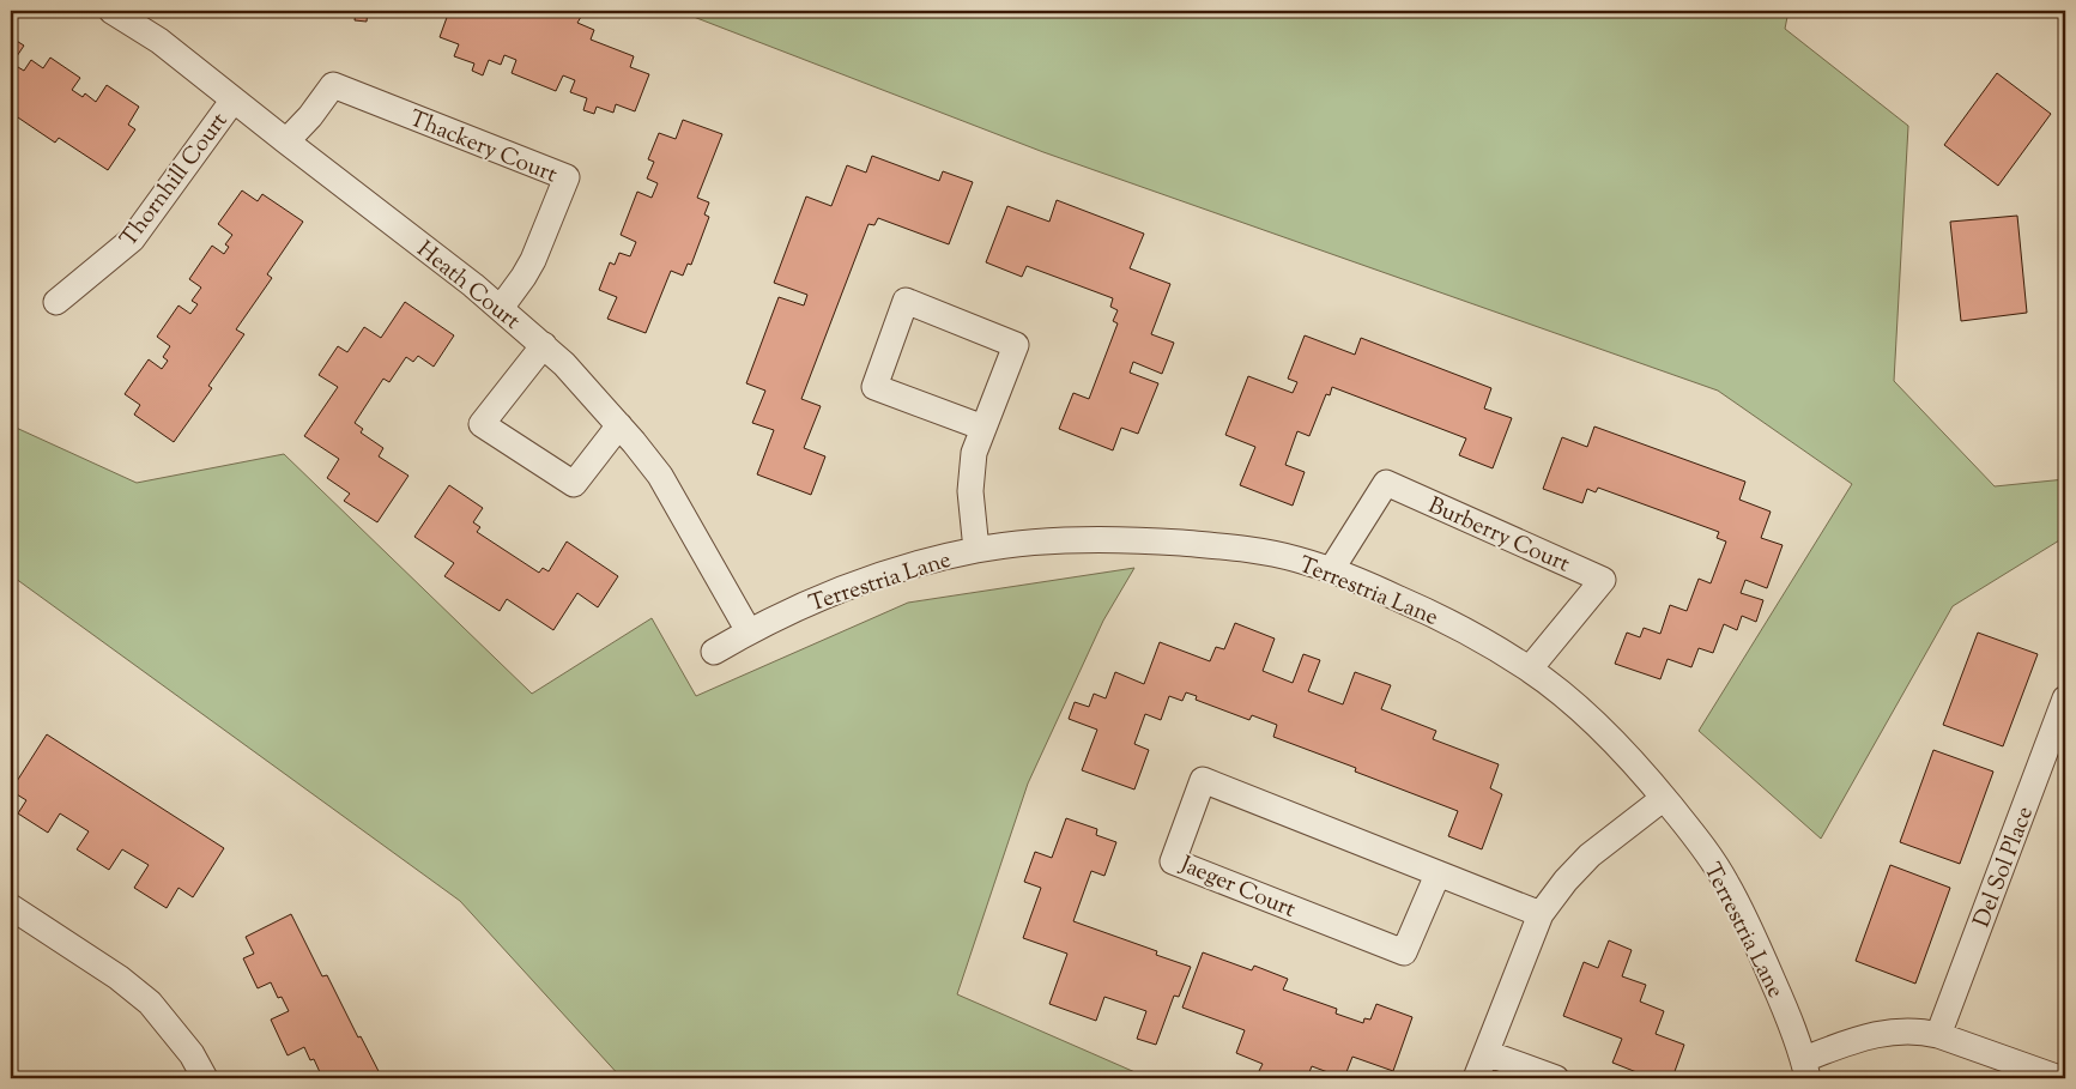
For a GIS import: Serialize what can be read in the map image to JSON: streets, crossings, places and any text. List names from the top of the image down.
{
  "streets": {
    "street": [
      "Thackery Court",
      "Thornhill Court",
      "Heath Court",
      "Burberry Court",
      "Terrestria Lane",
      "Del Sol Place",
      "Jaeger Court"
    ]
  },
  "crossings": [
    ["Thackery Court", "Heath Court"],
    ["Thornhill Court", "Heath Court"],
    ["Heath Court", "Terrestria Lane"],
    ["Burberry Court", "Terrestria Lane"]
  ]
}
